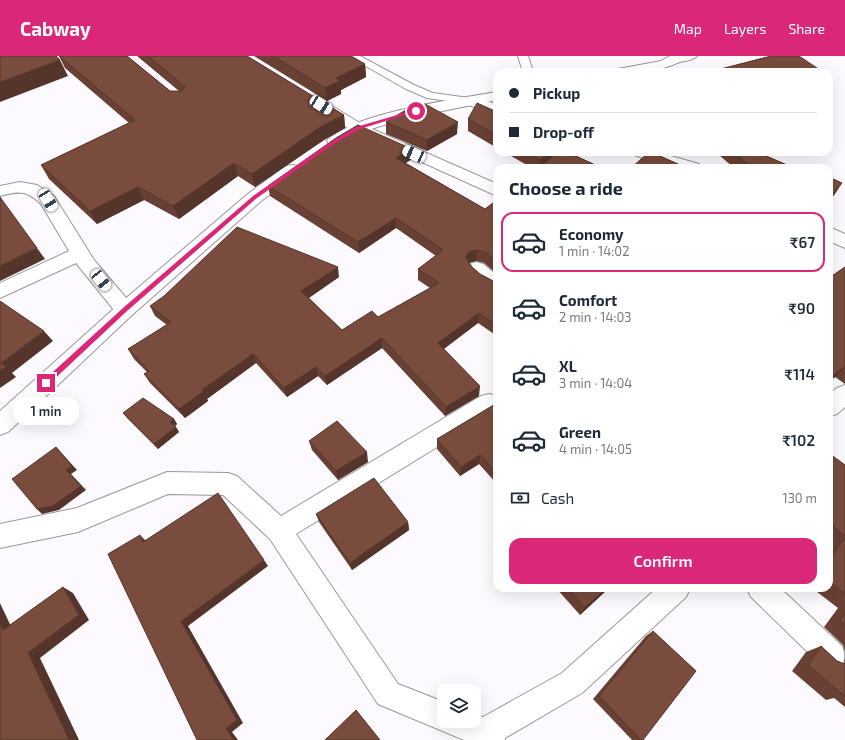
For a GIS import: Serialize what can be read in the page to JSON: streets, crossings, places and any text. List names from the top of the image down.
{
  "page": {
    "header": "Cabway",
    "nav": ["Map", "Layers", "Share"],
    "banner": ["Pickup", "Drop-off"],
    "heading": "Choose a ride",
    "list": [
      {
        "name": "Economy",
        "note": "1 min · 14:02",
        "value": "₹67"
      },
      {
        "name": "Comfort",
        "note": "2 min · 14:03",
        "value": "₹90"
      },
      {
        "name": "XL",
        "note": "3 min · 14:04",
        "value": "₹114"
      },
      {
        "name": "Green",
        "note": "4 min · 14:05",
        "value": "₹102"
      }
    ],
    "bubble": "1 min",
    "pay": ["Cash", "130 m"],
    "buttons": "Confirm"
  }
}
